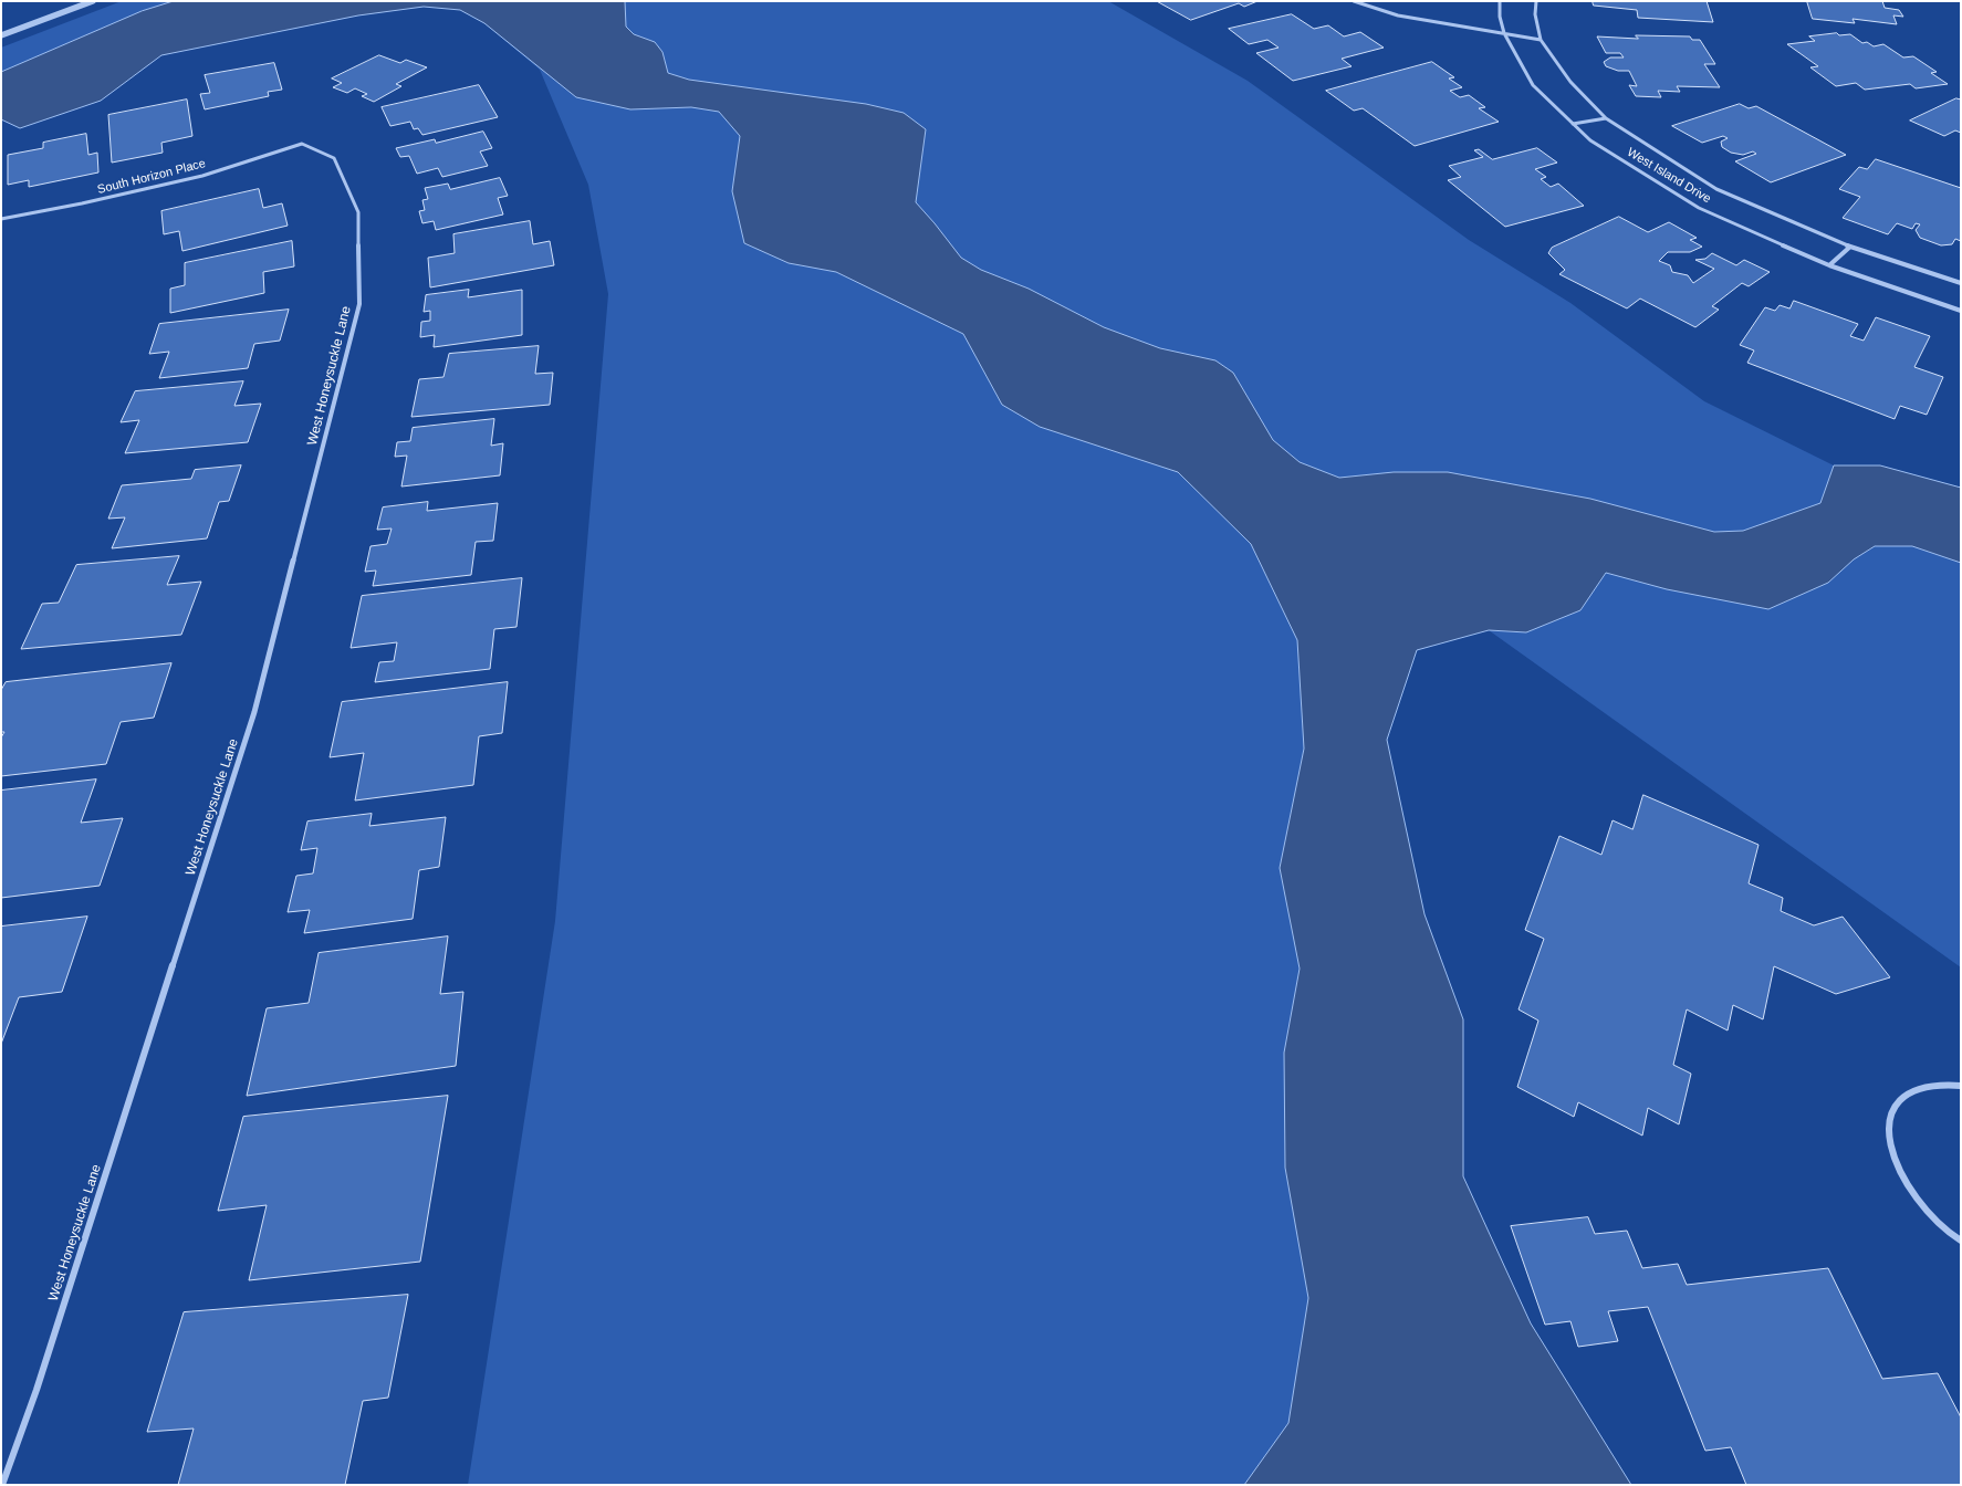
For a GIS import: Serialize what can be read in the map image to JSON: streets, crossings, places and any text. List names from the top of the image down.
{
  "streets": {
    "street": ["West Island Drive", "South Horizon Place", "West Honeysuckle Lane"]
  },
  "crossings": [
    ["South Horizon Place", "West Honeysuckle Lane"]
  ]
}
